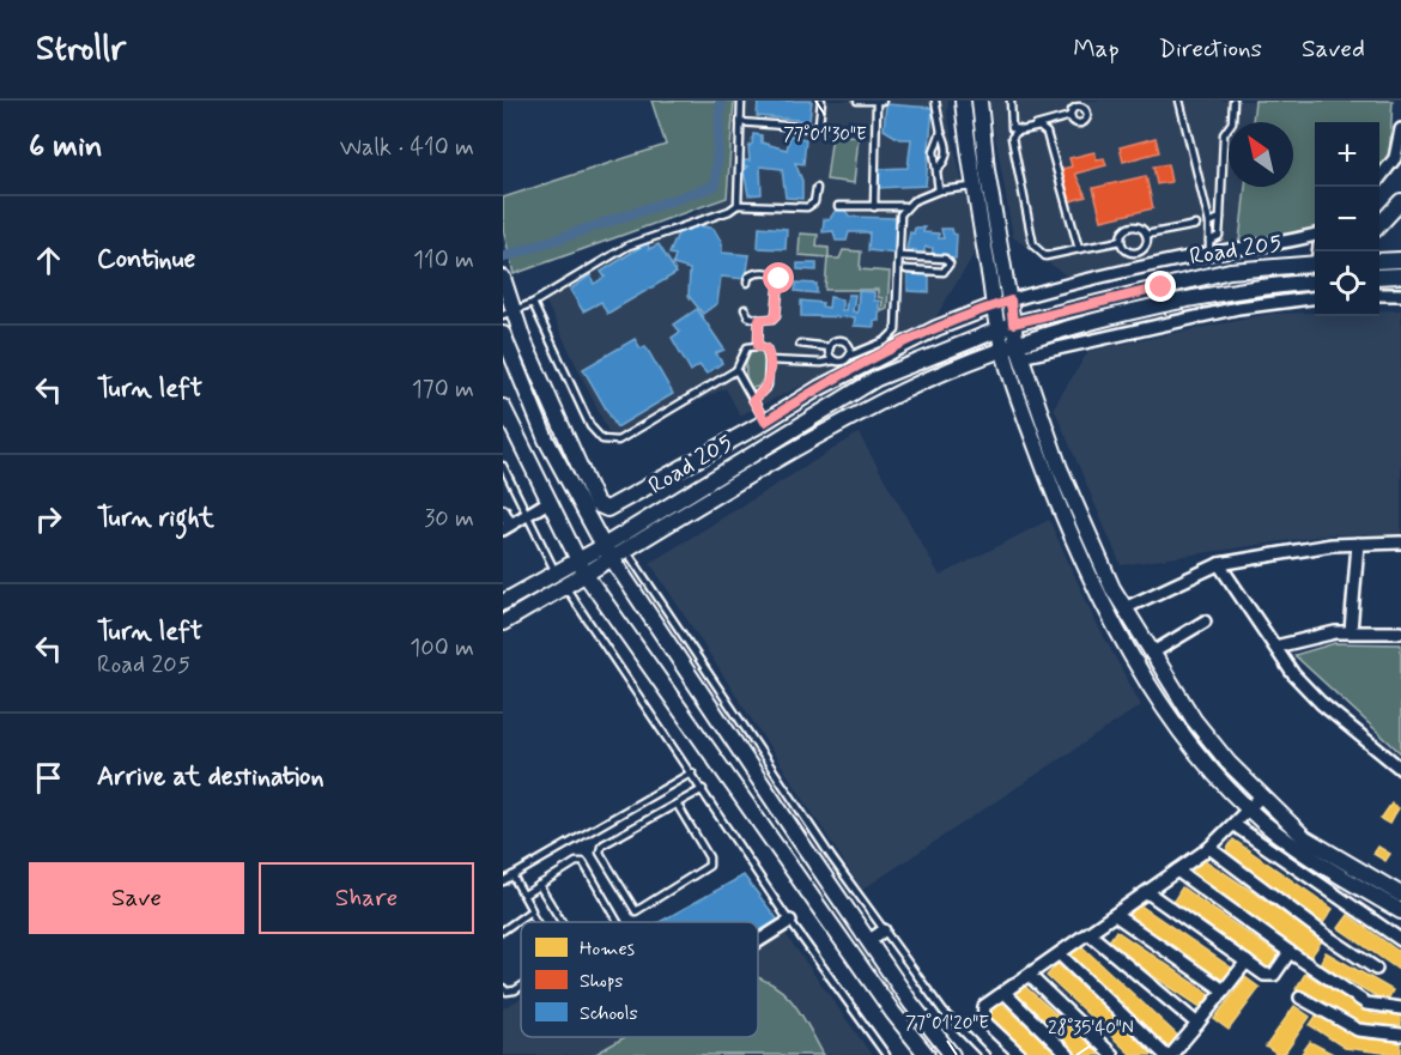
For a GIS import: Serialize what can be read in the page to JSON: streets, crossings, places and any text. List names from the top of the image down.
{
  "streets": {
    "main road": ["Road 205"]
  },
  "legend": ["Homes", "Shops", "Schools"],
  "north": "top left",
  "page": {
    "header": "Strollr",
    "nav": ["Map", "Directions", "Saved"],
    "heading": ["6 min", "Walk · 410 m"],
    "map_buttons": ["+", "−"],
    "list": [
      ["Continue", "110 m"],
      ["Turn left", "170 m"],
      ["Turn right", "30 m"],
      ["Turn left", "Road 205", "100 m"],
      "Arrive at destination"
    ],
    "buttons": ["Save", "Share"]
  },
  "coordinates": ["77°01'30\"E", "77°01'20\"E", "28°35'40\"N"]
}
